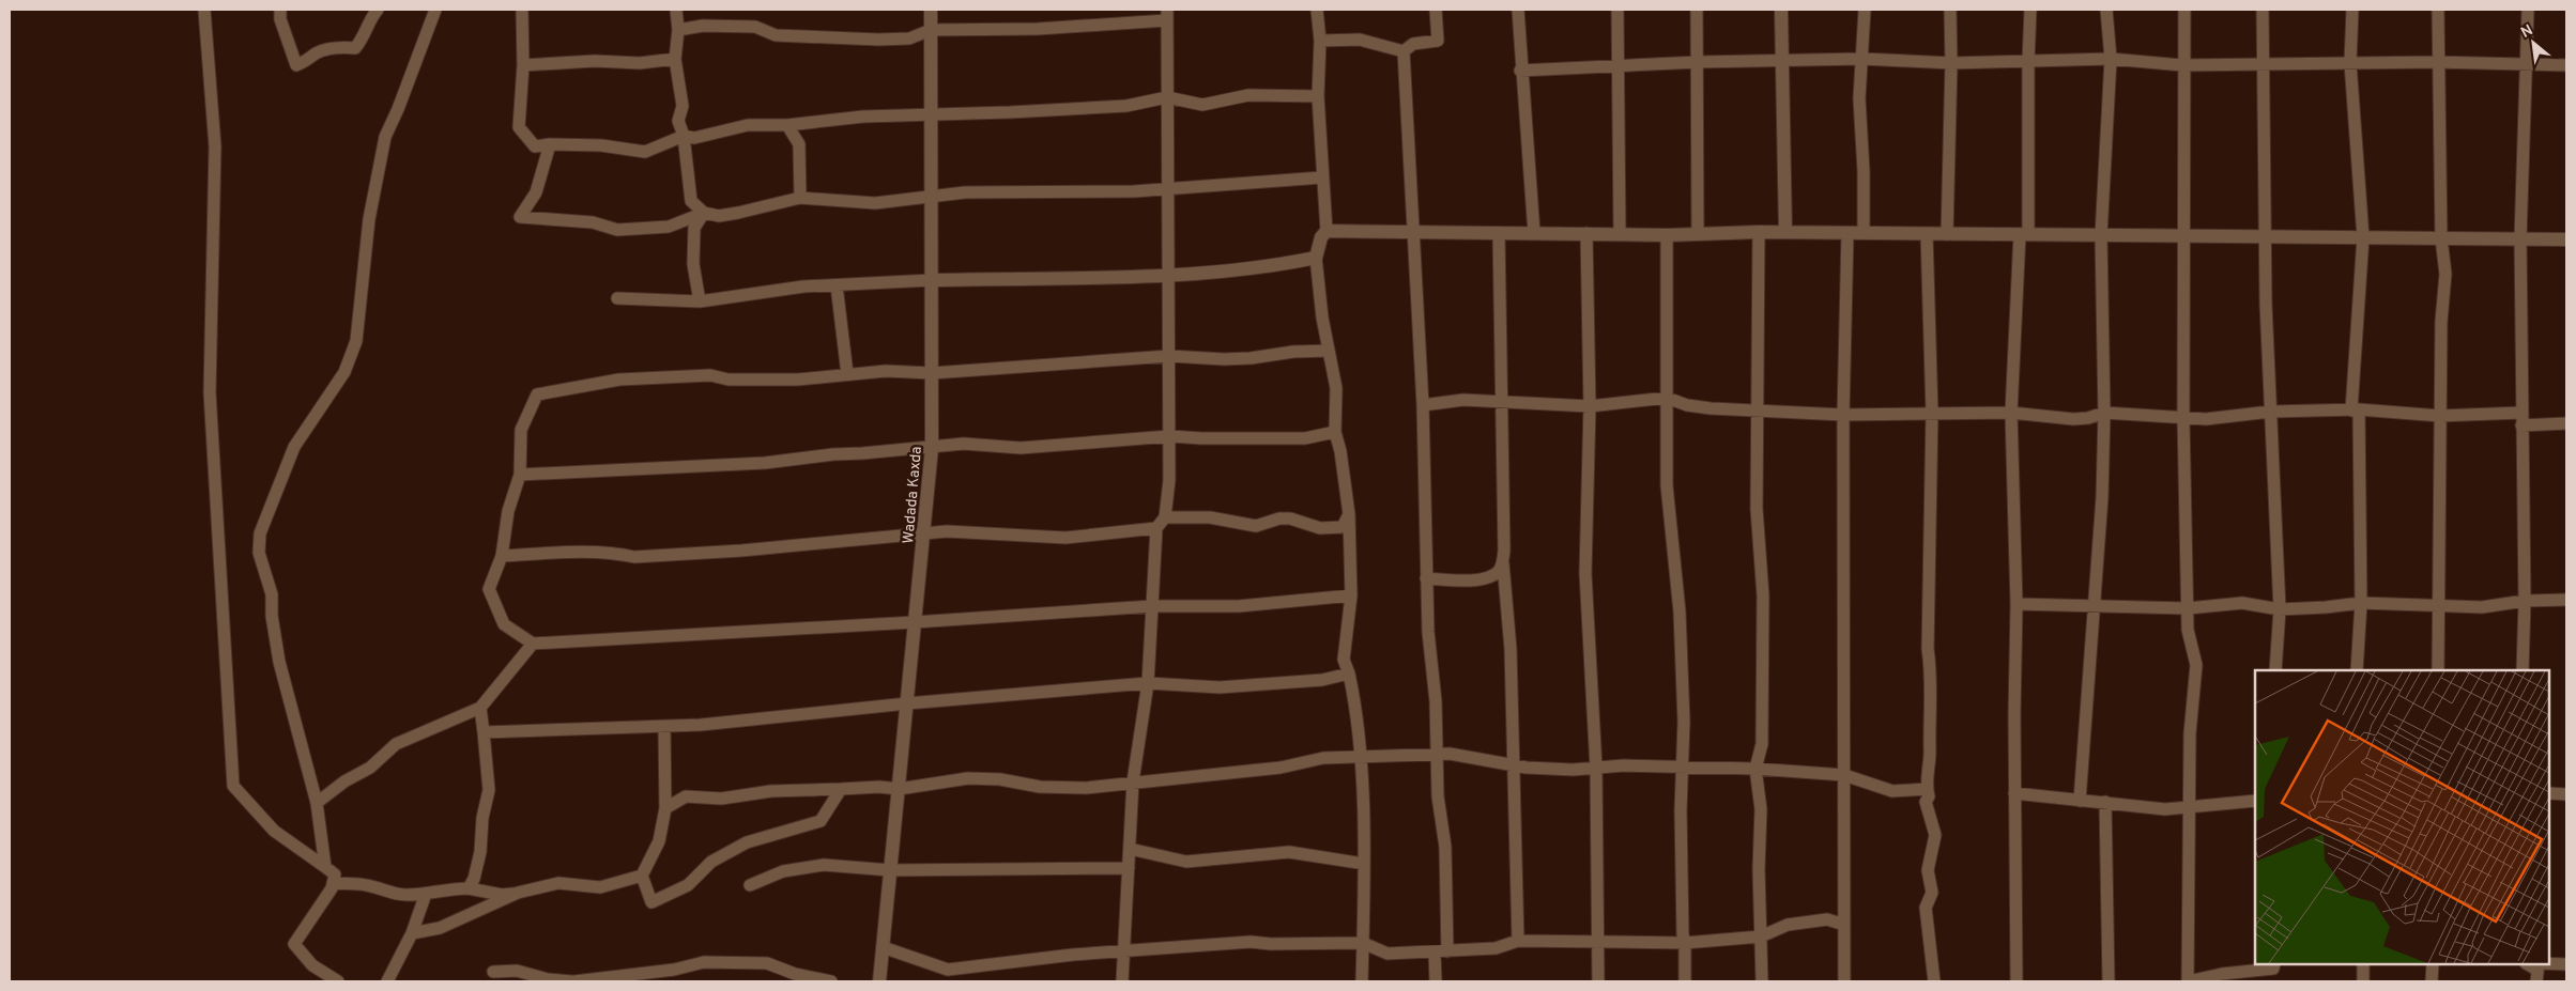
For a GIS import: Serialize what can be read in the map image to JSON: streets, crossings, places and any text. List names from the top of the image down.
{
  "streets": {
    "street": ["Wadada Kaxda"]
  },
  "north": "top left"
}
